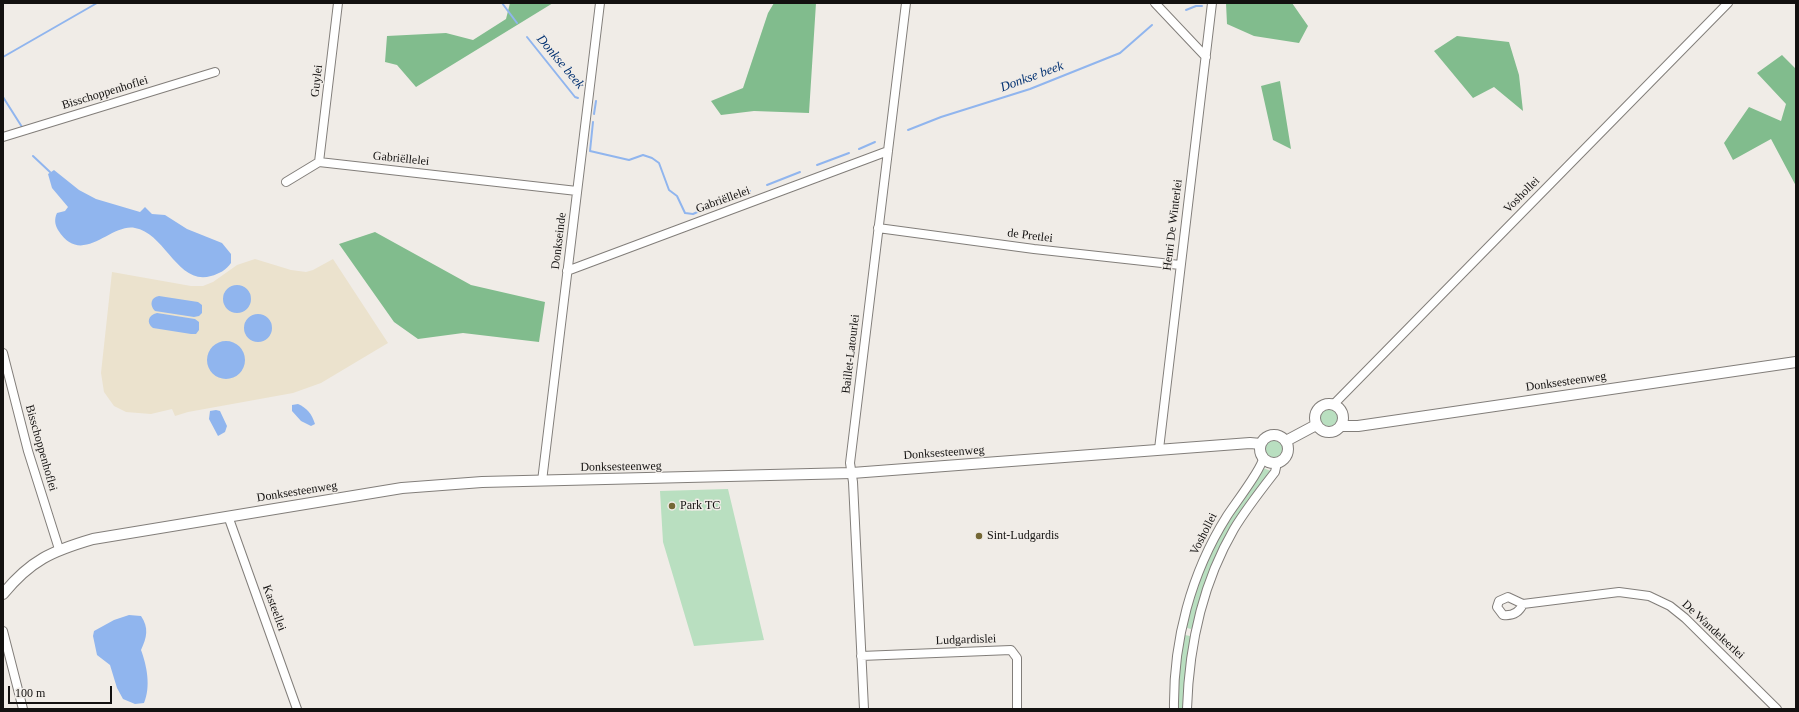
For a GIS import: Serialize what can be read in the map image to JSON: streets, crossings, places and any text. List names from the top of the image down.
{
  "streets": {
    "street": [
      "Guylei",
      "Bisschoppenhoflei",
      "Gabriëllelei",
      "Voshollei",
      "Henri De Winterlei",
      "de Pretlei",
      "Donkseinde",
      "Baillet-Latourlei",
      "Donksesteenweg",
      "Kasteellei",
      "De Wandeleerlei",
      "Ludgardislei"
    ]
  },
  "crossings": [
    ["Guylei", "Gabriëllelei"],
    ["Bisschoppenhoflei", "Donksesteenweg"],
    ["Gabriëllelei", "Donkseinde"],
    ["Gabriëllelei", "Baillet-Latourlei"],
    ["Voshollei", "Donksesteenweg"],
    ["Henri De Winterlei", "de Pretlei"],
    ["Henri De Winterlei", "Donksesteenweg"],
    ["de Pretlei", "Baillet-Latourlei"],
    ["Donkseinde", "Donksesteenweg"],
    ["Baillet-Latourlei", "Donksesteenweg"],
    ["Baillet-Latourlei", "Ludgardislei"],
    ["Donksesteenweg", "Kasteellei"]
  ],
  "water": ["Donkse beek"],
  "places": ["Park TC", "Sint-Ludgardis"],
  "scale_bar": "100 m"
}
